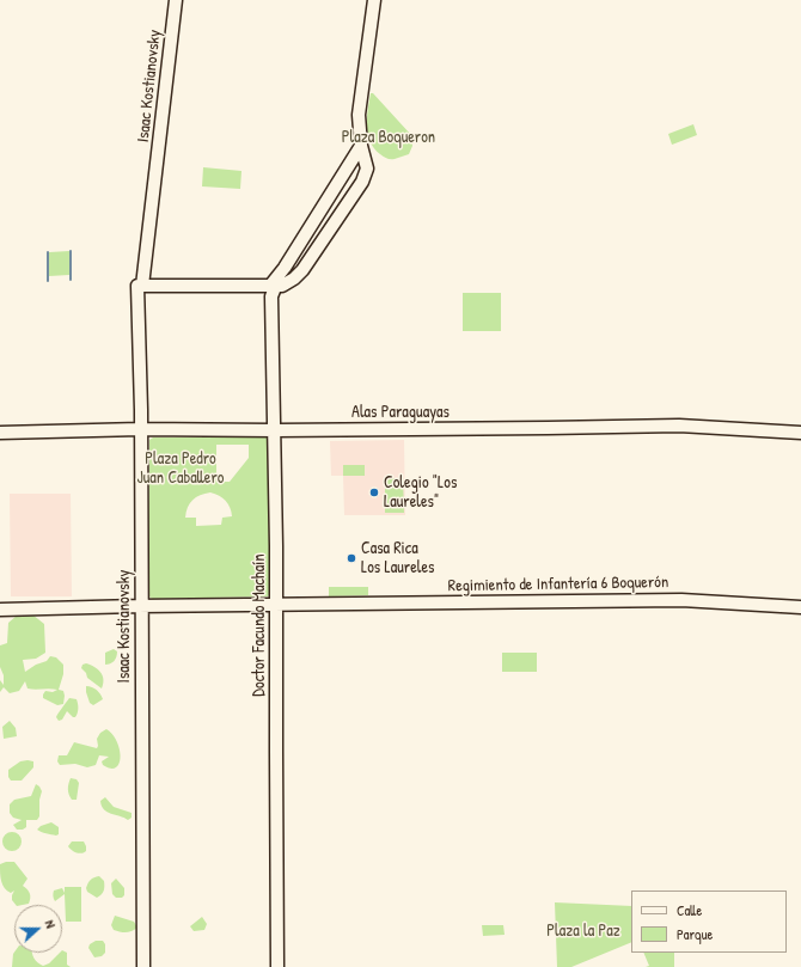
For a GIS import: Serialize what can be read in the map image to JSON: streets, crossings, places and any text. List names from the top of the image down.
{
  "streets": {
    "main road": [
      "Isaac Kostianovsky",
      "Alas Paraguayas",
      "Regimiento de Infantería 6 Boquerón",
      "Doctor Facundo Machaín"
    ]
  },
  "crossings": [
    ["Isaac Kostianovsky", "Alas Paraguayas"],
    ["Isaac Kostianovsky", "Regimiento de Infantería 6 Boquerón"],
    ["Alas Paraguayas", "Doctor Facundo Machaín"],
    ["Regimiento de Infantería 6 Boquerón", "Doctor Facundo Machaín"]
  ],
  "parks": ["Plaza Boqueron", "Plaza Pedro Juan Caballero", "Plaza la Paz"],
  "places": ["Colegio \"Los Laureles\"", "Casa Rica Los Laureles"],
  "legend": ["Calle", "Parque"],
  "north": "right"
}
